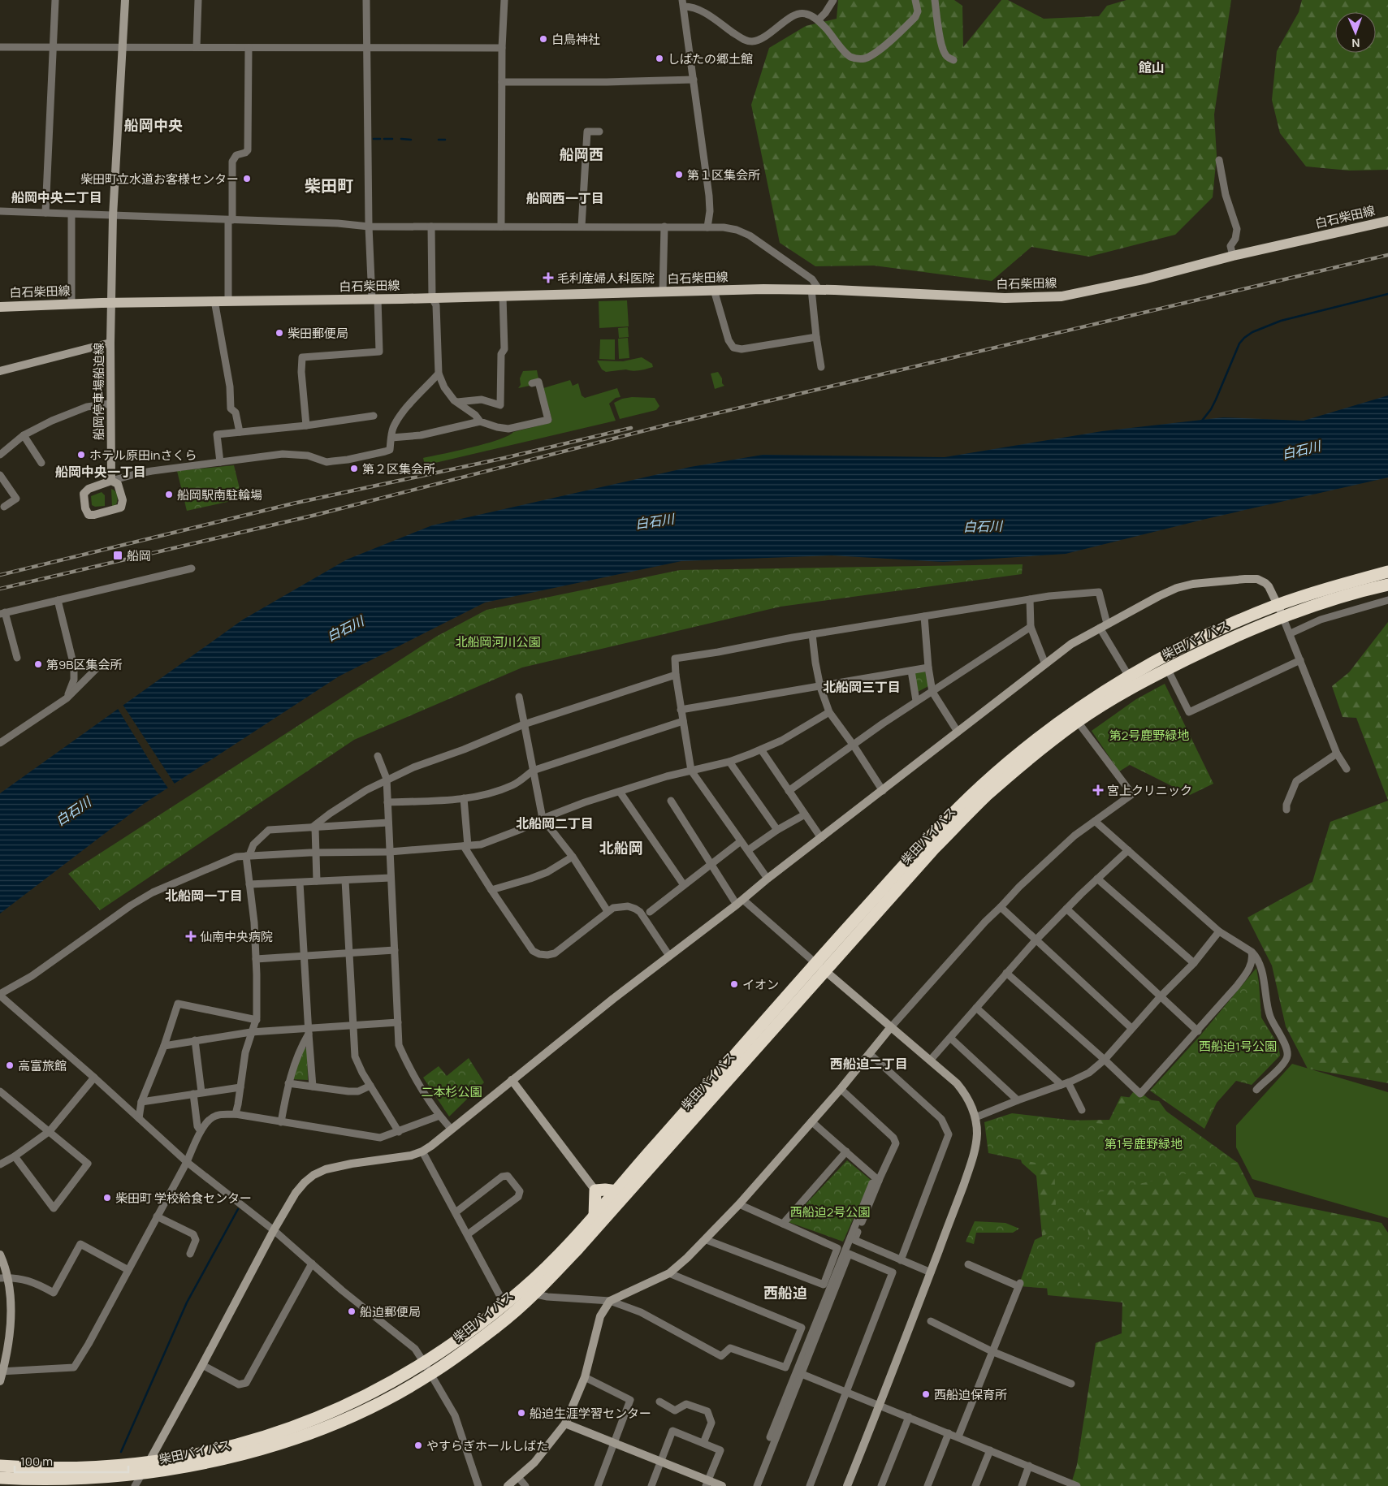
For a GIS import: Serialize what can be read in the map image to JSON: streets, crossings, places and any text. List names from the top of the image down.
{
  "streets": {
    "highway": ["柴田バイパス"],
    "main road": ["白石柴田線"],
    "street": ["船岡停車場船迫線"]
  },
  "crossings": [
    ["白石柴田線", "船岡停車場船迫線"]
  ],
  "districts": [
    "館山",
    "船岡中央",
    "船岡西",
    "柴田町",
    "船岡中央二丁目",
    "船岡西一丁目",
    "船岡中央一丁目",
    "北船岡三丁目",
    "北船岡二丁目",
    "北船岡",
    "北船岡一丁目",
    "西船迫二丁目",
    "西船迫"
  ],
  "water": ["白石川"],
  "parks": [
    "北船岡河川公園",
    "第2号鹿野緑地",
    "西船迫1号公園",
    "二本杉公園",
    "第1号鹿野緑地",
    "西船迫2号公園"
  ],
  "places": {
    "other": [
      "白鳥神社",
      "しばたの郷土館",
      "第１区集会所",
      "柴田町立水道お客様センター",
      "柴田郵便局",
      "ホテル原田inさくら",
      "第２区集会所",
      "船岡駅南駐輪場",
      "第9B区集会所",
      "イオン",
      "高富旅館",
      "柴田町 学校給食センター",
      "船迫郵便局",
      "西船迫保育所",
      "船迫生涯学習センター",
      "やすらぎホールしばた"
    ],
    "health": ["毛利産婦人科医院", "宮上クリニック", "仙南中央病院"],
    "transit": ["船岡"]
  },
  "scale_bar": "100 m",
  "north": "bottom"
}
